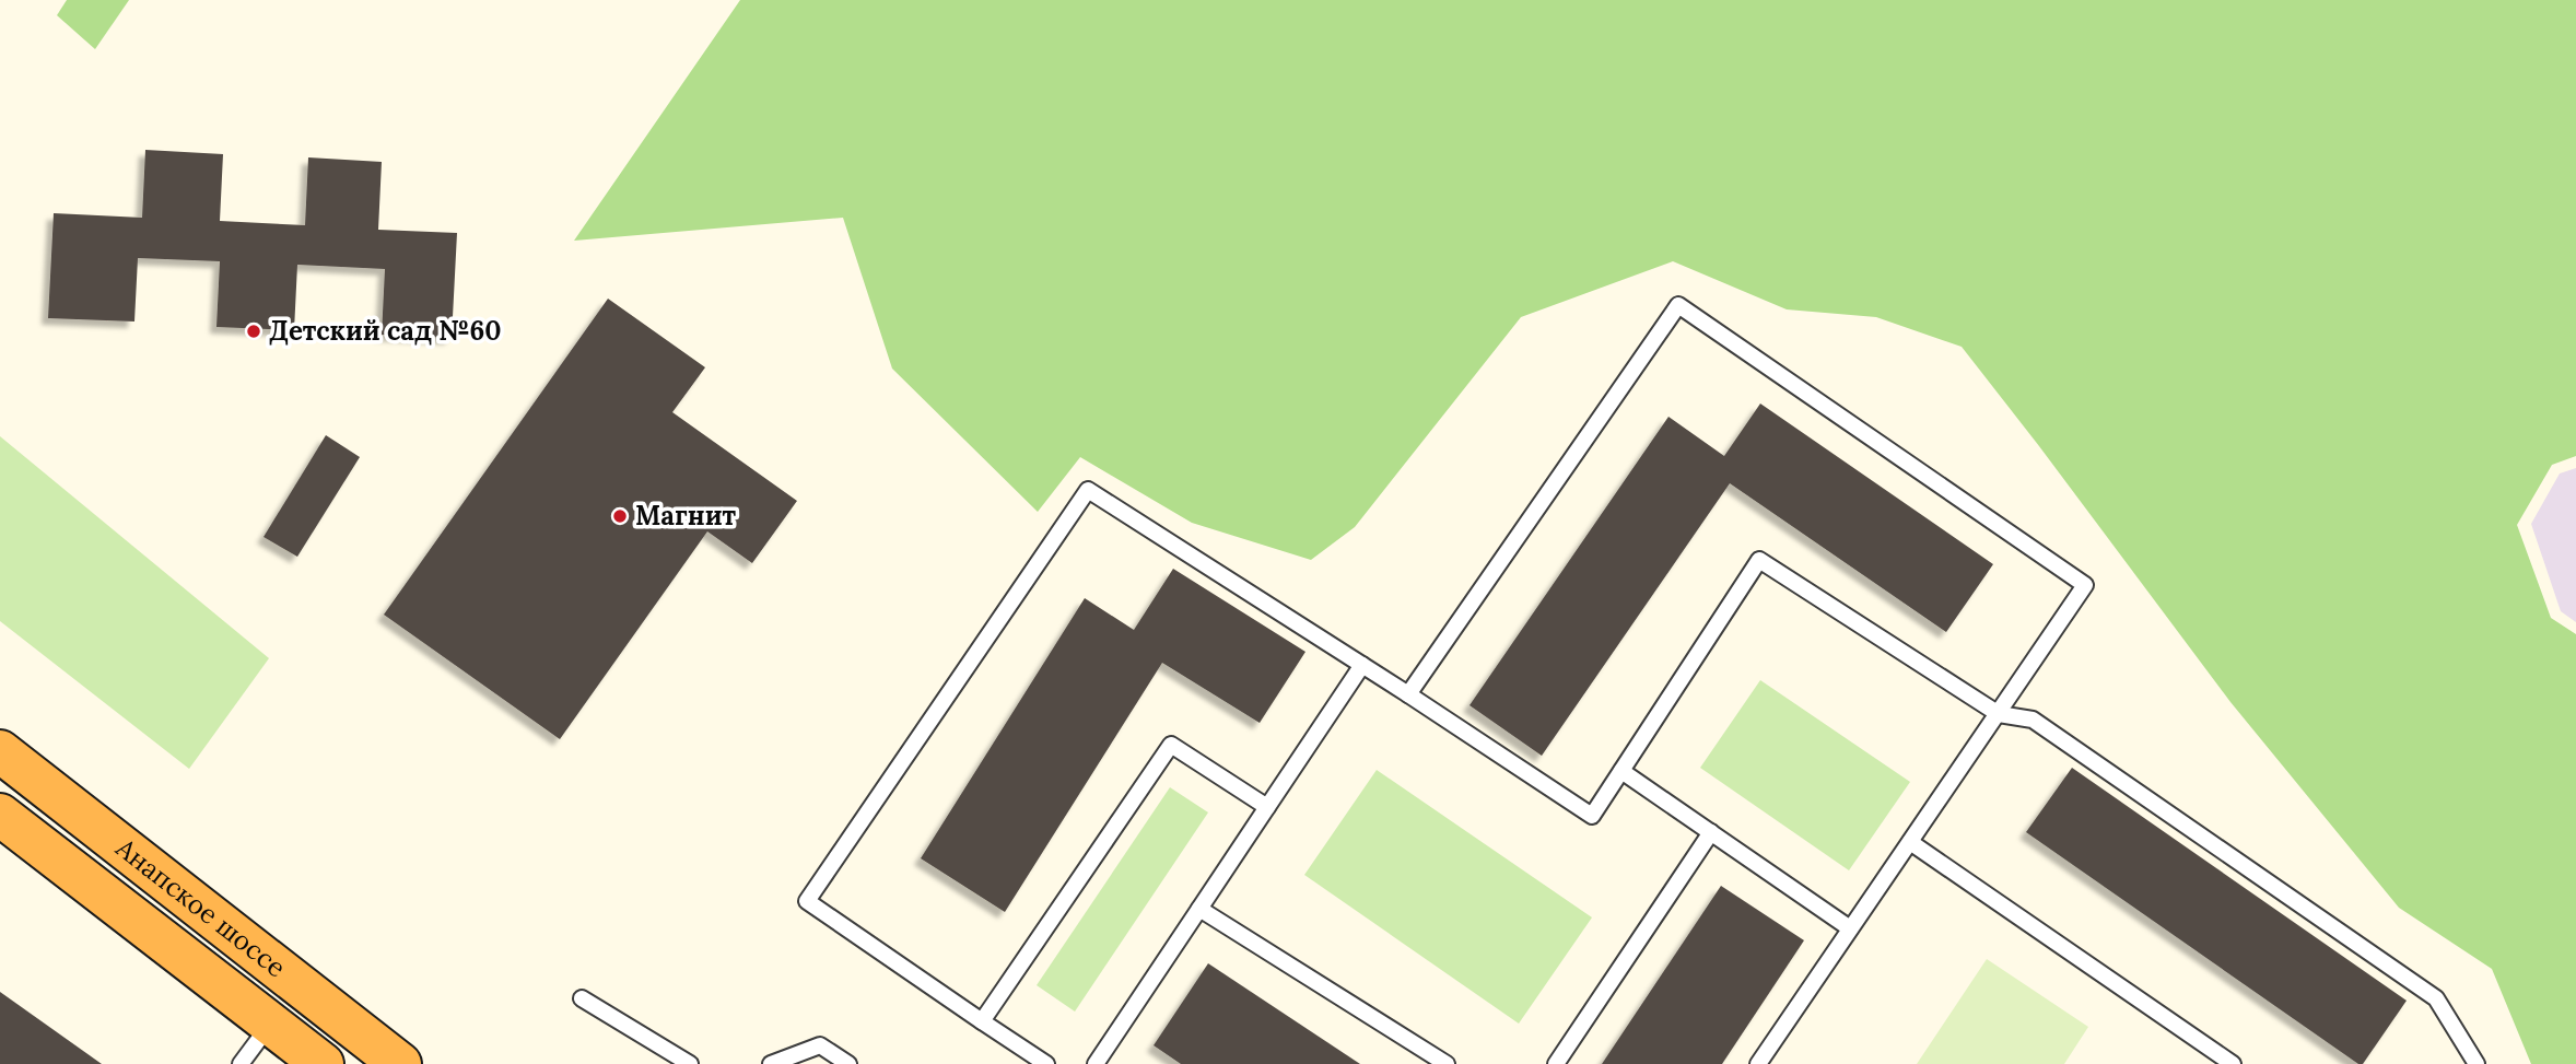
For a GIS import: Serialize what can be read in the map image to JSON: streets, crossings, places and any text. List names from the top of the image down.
{
  "streets": {
    "highway": ["Анапское шоссе"]
  },
  "places": ["Детский сад №60", "Магнит"]
}
